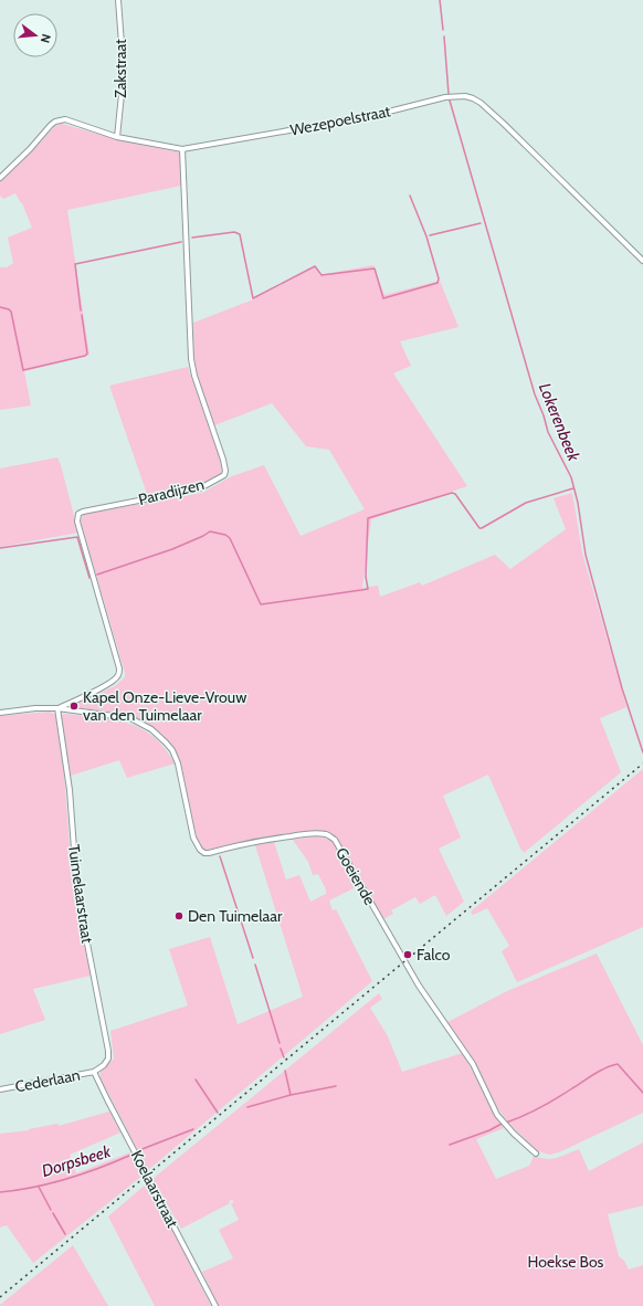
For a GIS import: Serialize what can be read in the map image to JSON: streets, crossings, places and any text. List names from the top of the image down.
{
  "streets": {
    "street": [
      "Zakstraat",
      "Wezepoelstraat",
      "Paradijzen",
      "Goeiende",
      "Tuimelaarstraat",
      "Cederlaan",
      "Koelaarstraat"
    ]
  },
  "crossings": [
    ["Zakstraat", "Wezepoelstraat"],
    ["Wezepoelstraat", "Paradijzen"],
    ["Paradijzen", "Goeiende"],
    ["Paradijzen", "Tuimelaarstraat"],
    ["Goeiende", "Tuimelaarstraat"],
    ["Tuimelaarstraat", "Cederlaan"],
    ["Tuimelaarstraat", "Koelaarstraat"],
    ["Cederlaan", "Koelaarstraat"]
  ],
  "water": ["Lokerenbeek", "Dorpsbeek"],
  "parks": ["Hoekse Bos"],
  "places": ["Kapel Onze-Lieve-Vrouw van den Tuimelaar", "Den Tuimelaar", "Falco"],
  "north": "right"
}
